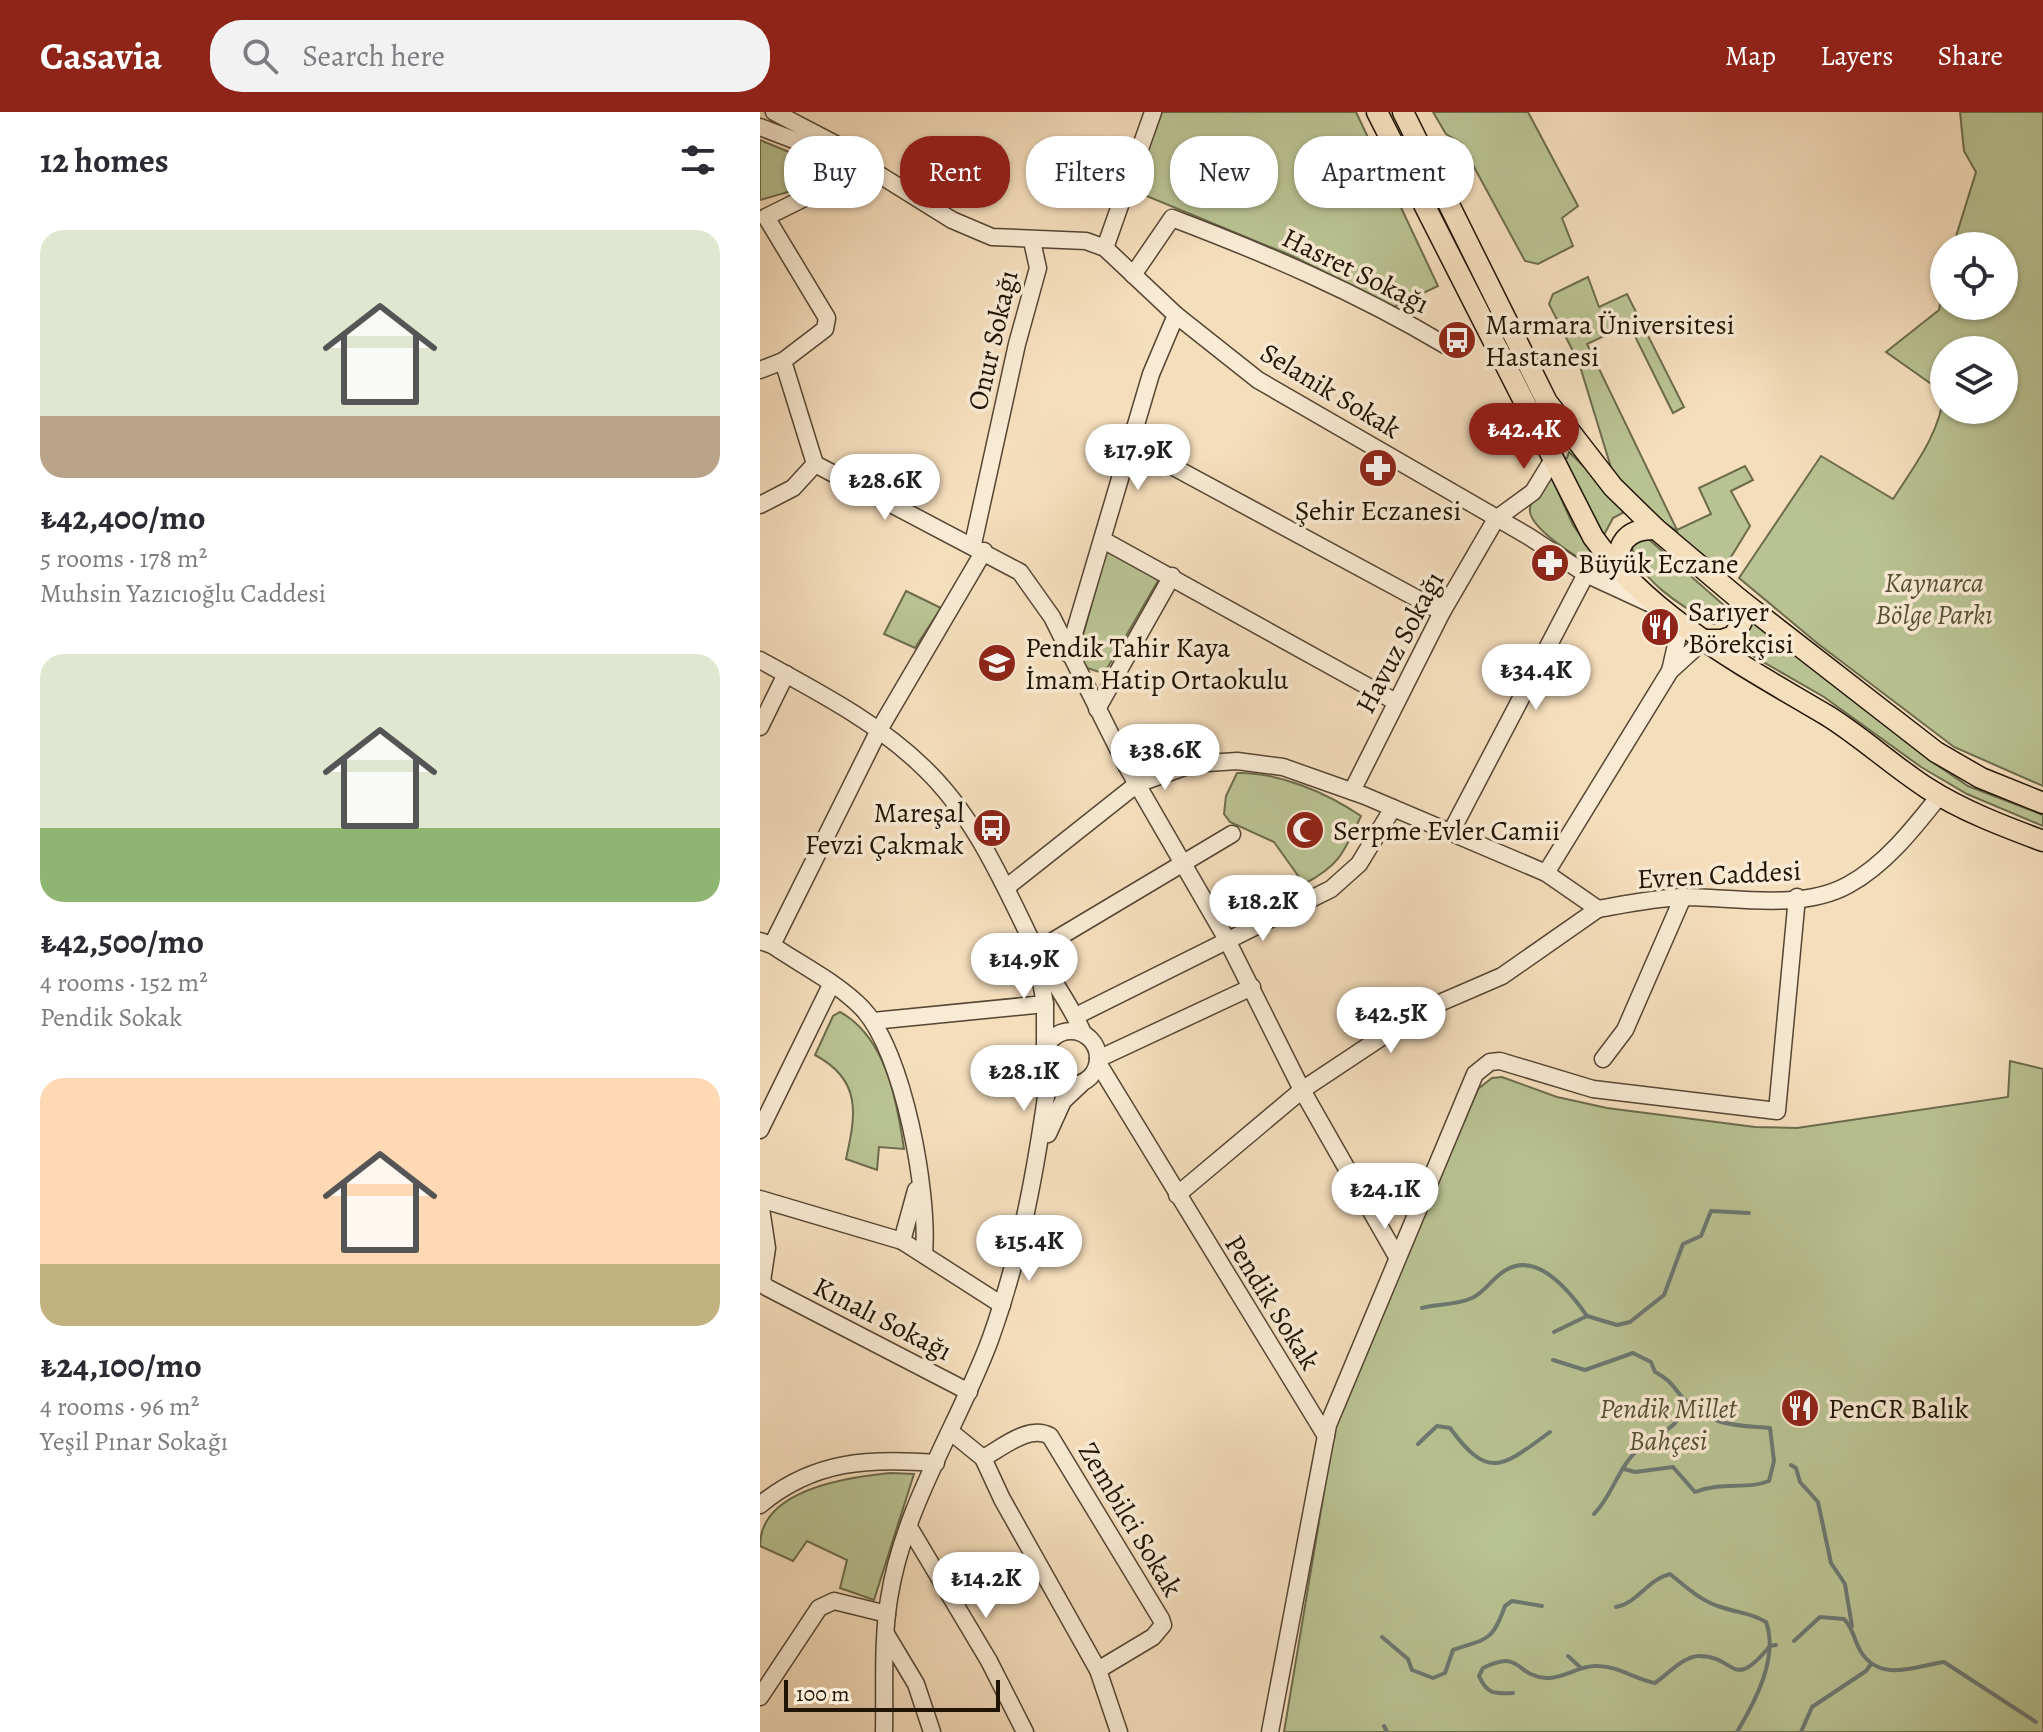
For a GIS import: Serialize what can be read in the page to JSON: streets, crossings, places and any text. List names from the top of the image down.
{
  "streets": {
    "street": [
      "Hasret Sokağı",
      "Onur Sokağı",
      "Selanik Sokak",
      "Havuz Sokağı",
      "Evren Caddesi",
      "Pendik Sokak",
      "Kınalı Sokağı",
      "Zembilci Sokak"
    ]
  },
  "crossings": [
    ["Hasret Sokağı", "Selanik Sokak"],
    ["Selanik Sokak", "Havuz Sokağı"],
    ["Havuz Sokağı", "Evren Caddesi"]
  ],
  "parks": ["Kaynarca Bölge Parkı", "Pendik Millet Bahçesi"],
  "places": {
    "bus stop": ["Marmara Üniversitesi Hastanesi", "Mareşal Fevzi̇ Çakmak"],
    "pharmacy": ["Şehir Eczanesi", "Büyük Eczane"],
    "restaurant": ["Sarıyer Börekçisi", "PenCR Balık"],
    "school or university": ["Pendik Tahir Kaya İmam Hatip Ortaokulu"],
    "mosque": ["Serpme Evler Camii"]
  },
  "scale_bar": "100 m",
  "page": {
    "header": "Casavia",
    "search": "Search here",
    "nav": ["Map", "Layers", "Share"],
    "heading": "12 homes",
    "chip": [
      "Buy",
      "Rent",
      "Filters",
      "New",
      "Apartment"
    ],
    "list": [
      {
        "name": "₺42,400/mo",
        "note": "5 rooms · 178 m² · Muhsin Yazıcıoğlu Caddesi"
      },
      {
        "name": "₺42,500/mo",
        "note": "4 rooms · 152 m² · Pendik Sokak"
      },
      {
        "name": "₺24,100/mo",
        "note": "4 rooms · 96 m² · Yeşil Pınar Sokağı"
      }
    ],
    "price": [
      "₺42.4K",
      "₺17.9K",
      "₺28.6K",
      "₺34.4K",
      "₺38.6K",
      "₺18.2K",
      "₺14.9K",
      "₺42.5K",
      "₺28.1K",
      "₺24.1K",
      "₺15.4K",
      "₺14.2K"
    ],
    "scale": "100 m"
  }
}
